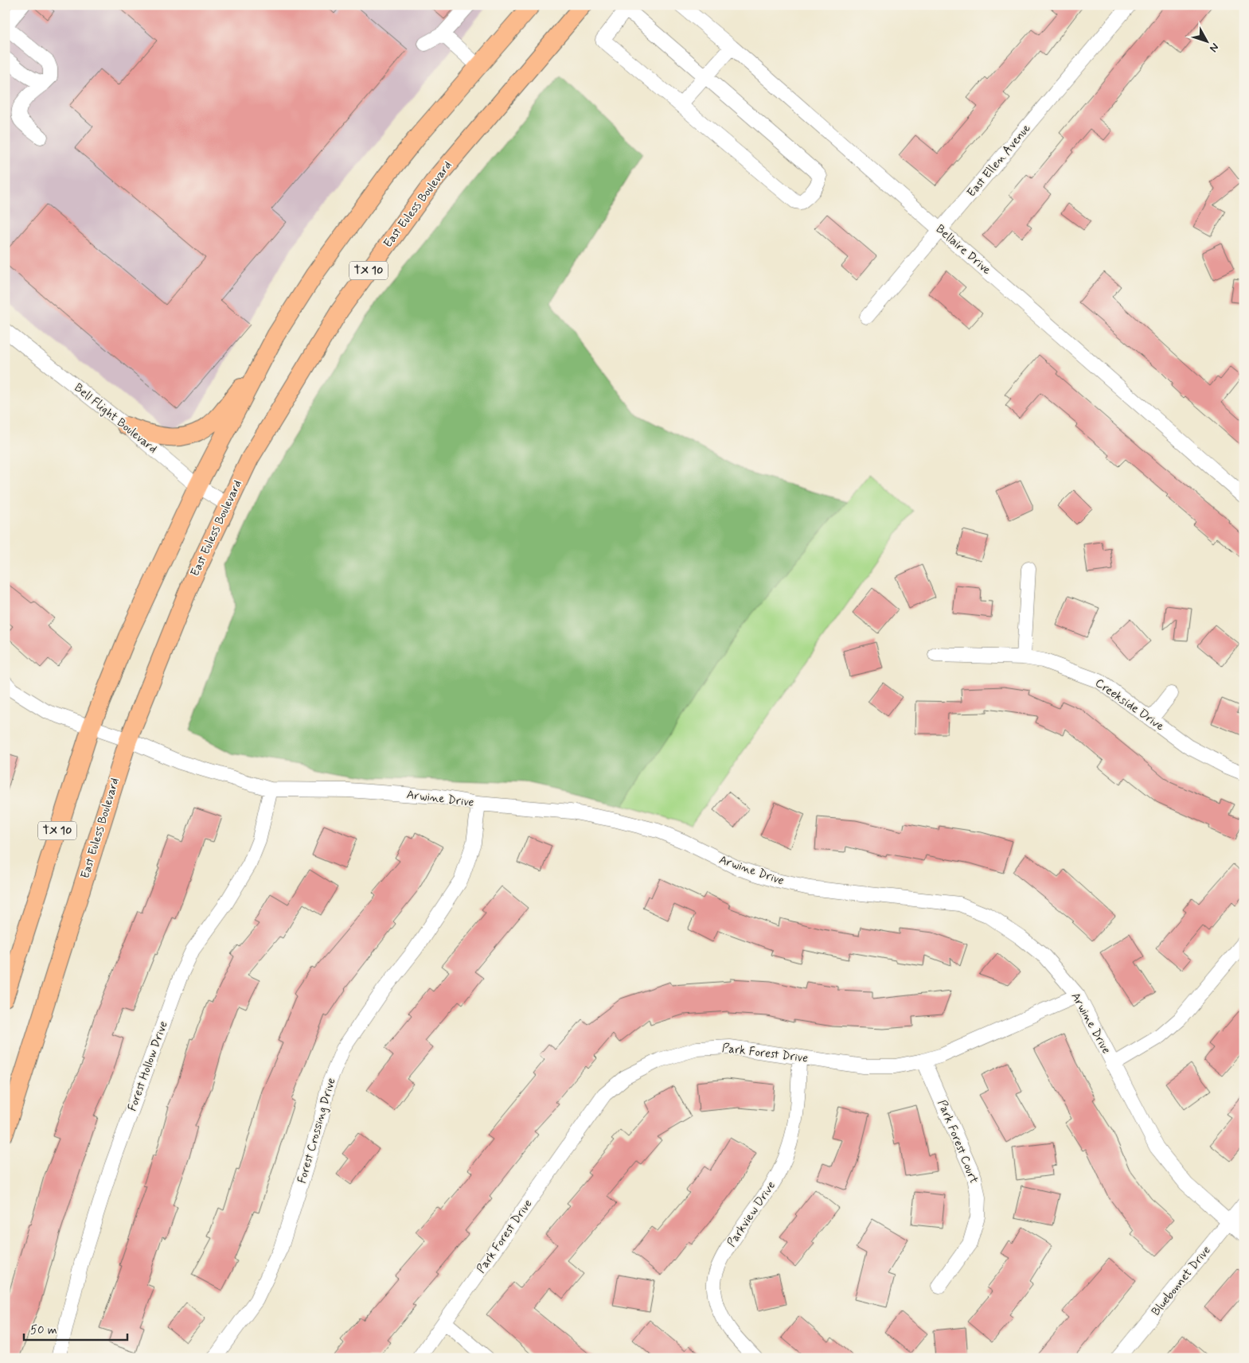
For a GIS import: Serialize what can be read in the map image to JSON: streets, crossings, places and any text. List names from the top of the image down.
{
  "streets": {
    "main road": ["East Euless Boulevard", "TX 10"],
    "street": [
      "East Ellen Avenue",
      "Bellaire Drive",
      "Bell Flight Boulevard",
      "Creekside Drive",
      "Arwine Drive",
      "Park Forest Drive",
      "Forest Hollow Drive",
      "Forest Crossing Drive",
      "Park Forest Court",
      "Parkview Drive",
      "Bluebonnet Drive"
    ]
  },
  "crossings": [
    ["East Ellen Avenue", "Bellaire Drive"],
    ["East Euless Boulevard", "Bell Flight Boulevard"],
    ["East Euless Boulevard", "Arwine Drive"],
    ["TX 10", "Bell Flight Boulevard"],
    ["TX 10", "Arwine Drive"],
    ["Arwine Drive", "Park Forest Drive"],
    ["Arwine Drive", "Forest Hollow Drive"],
    ["Arwine Drive", "Forest Crossing Drive"],
    ["Arwine Drive", "Bluebonnet Drive"],
    ["Park Forest Drive", "Park Forest Court"],
    ["Park Forest Drive", "Parkview Drive"]
  ],
  "scale_bar": "50 m",
  "north": "bottom right"
}
